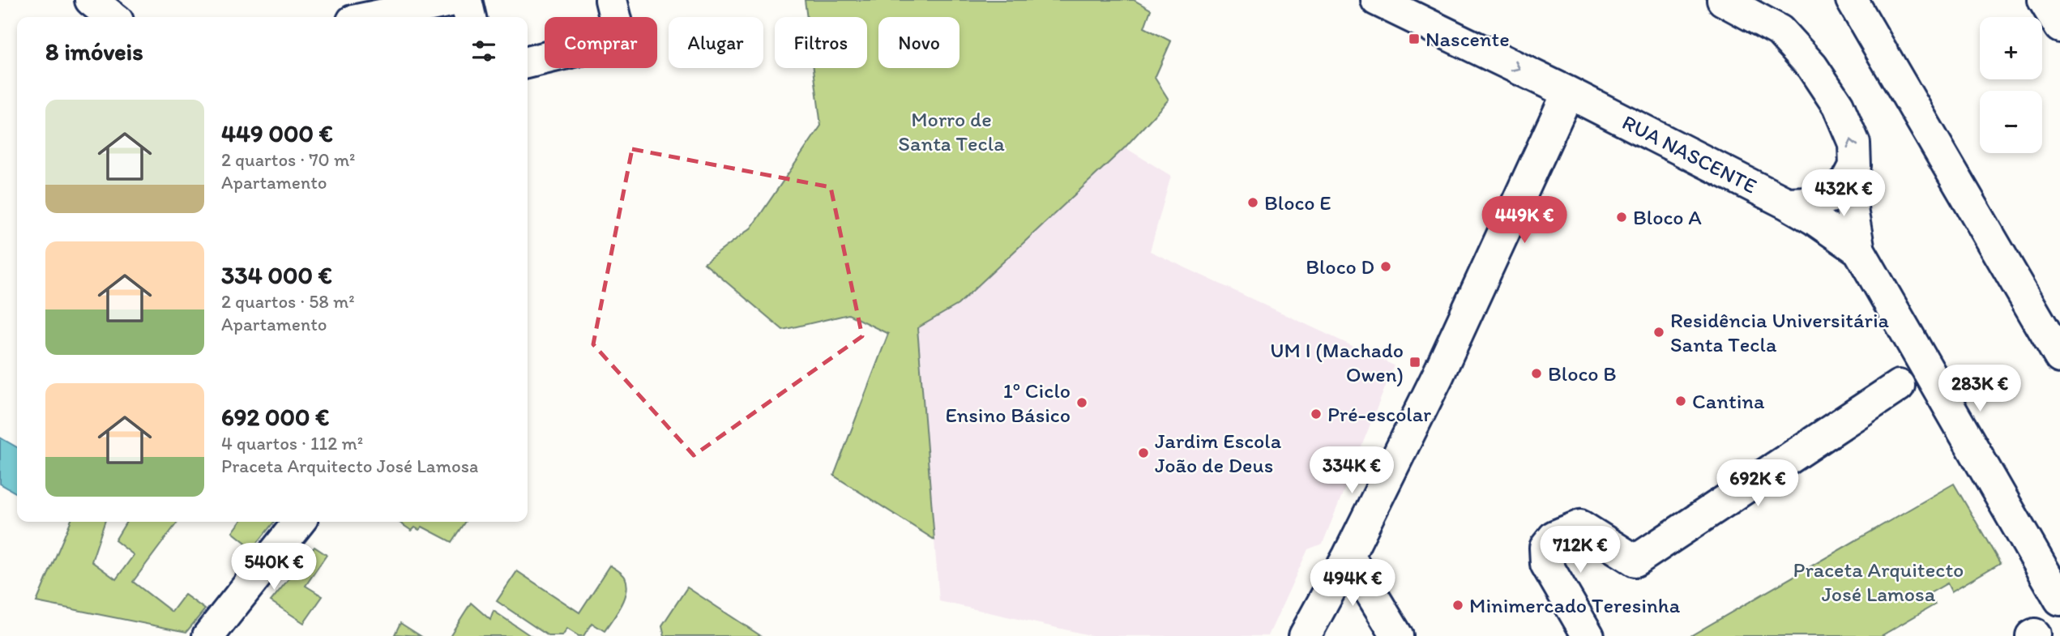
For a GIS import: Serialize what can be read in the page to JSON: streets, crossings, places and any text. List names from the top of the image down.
{
  "streets": {
    "street": ["RUA NASCENTE"]
  },
  "one_way": ["RUA NASCENTE"],
  "parks": ["Morro de Santa Tecla", "Praceta Arquitecto José Lamosa"],
  "places": {
    "transit": ["Nascente", "UM I (Machado Owen)"],
    "other": [
      "Bloco E",
      "Bloco A",
      "Bloco D",
      "Residência Universitária Santa Tecla",
      "Bloco B",
      "Cantina",
      "1º Ciclo Ensino Básico",
      "Pré-escolar",
      "Jardim Escola João de Deus",
      "Minimercado Teresinha"
    ]
  },
  "page": {
    "map_buttons": ["+", "−"],
    "chip": [
      "Comprar",
      "Alugar",
      "Filtros",
      "Novo"
    ],
    "heading": "8 imóveis",
    "list": [
      {
        "name": "449 000 €",
        "note": "2 quartos · 70 m² · Apartamento"
      },
      {
        "name": "334 000 €",
        "note": "2 quartos · 58 m² · Apartamento"
      },
      {
        "name": "692 000 €",
        "note": "4 quartos · 112 m² · Praceta Arquitecto José Lamosa"
      }
    ],
    "price": [
      "432K €",
      "449K €",
      "283K €",
      "334K €",
      "692K €",
      "712K €",
      "540K €",
      "494K €"
    ]
  }
}
